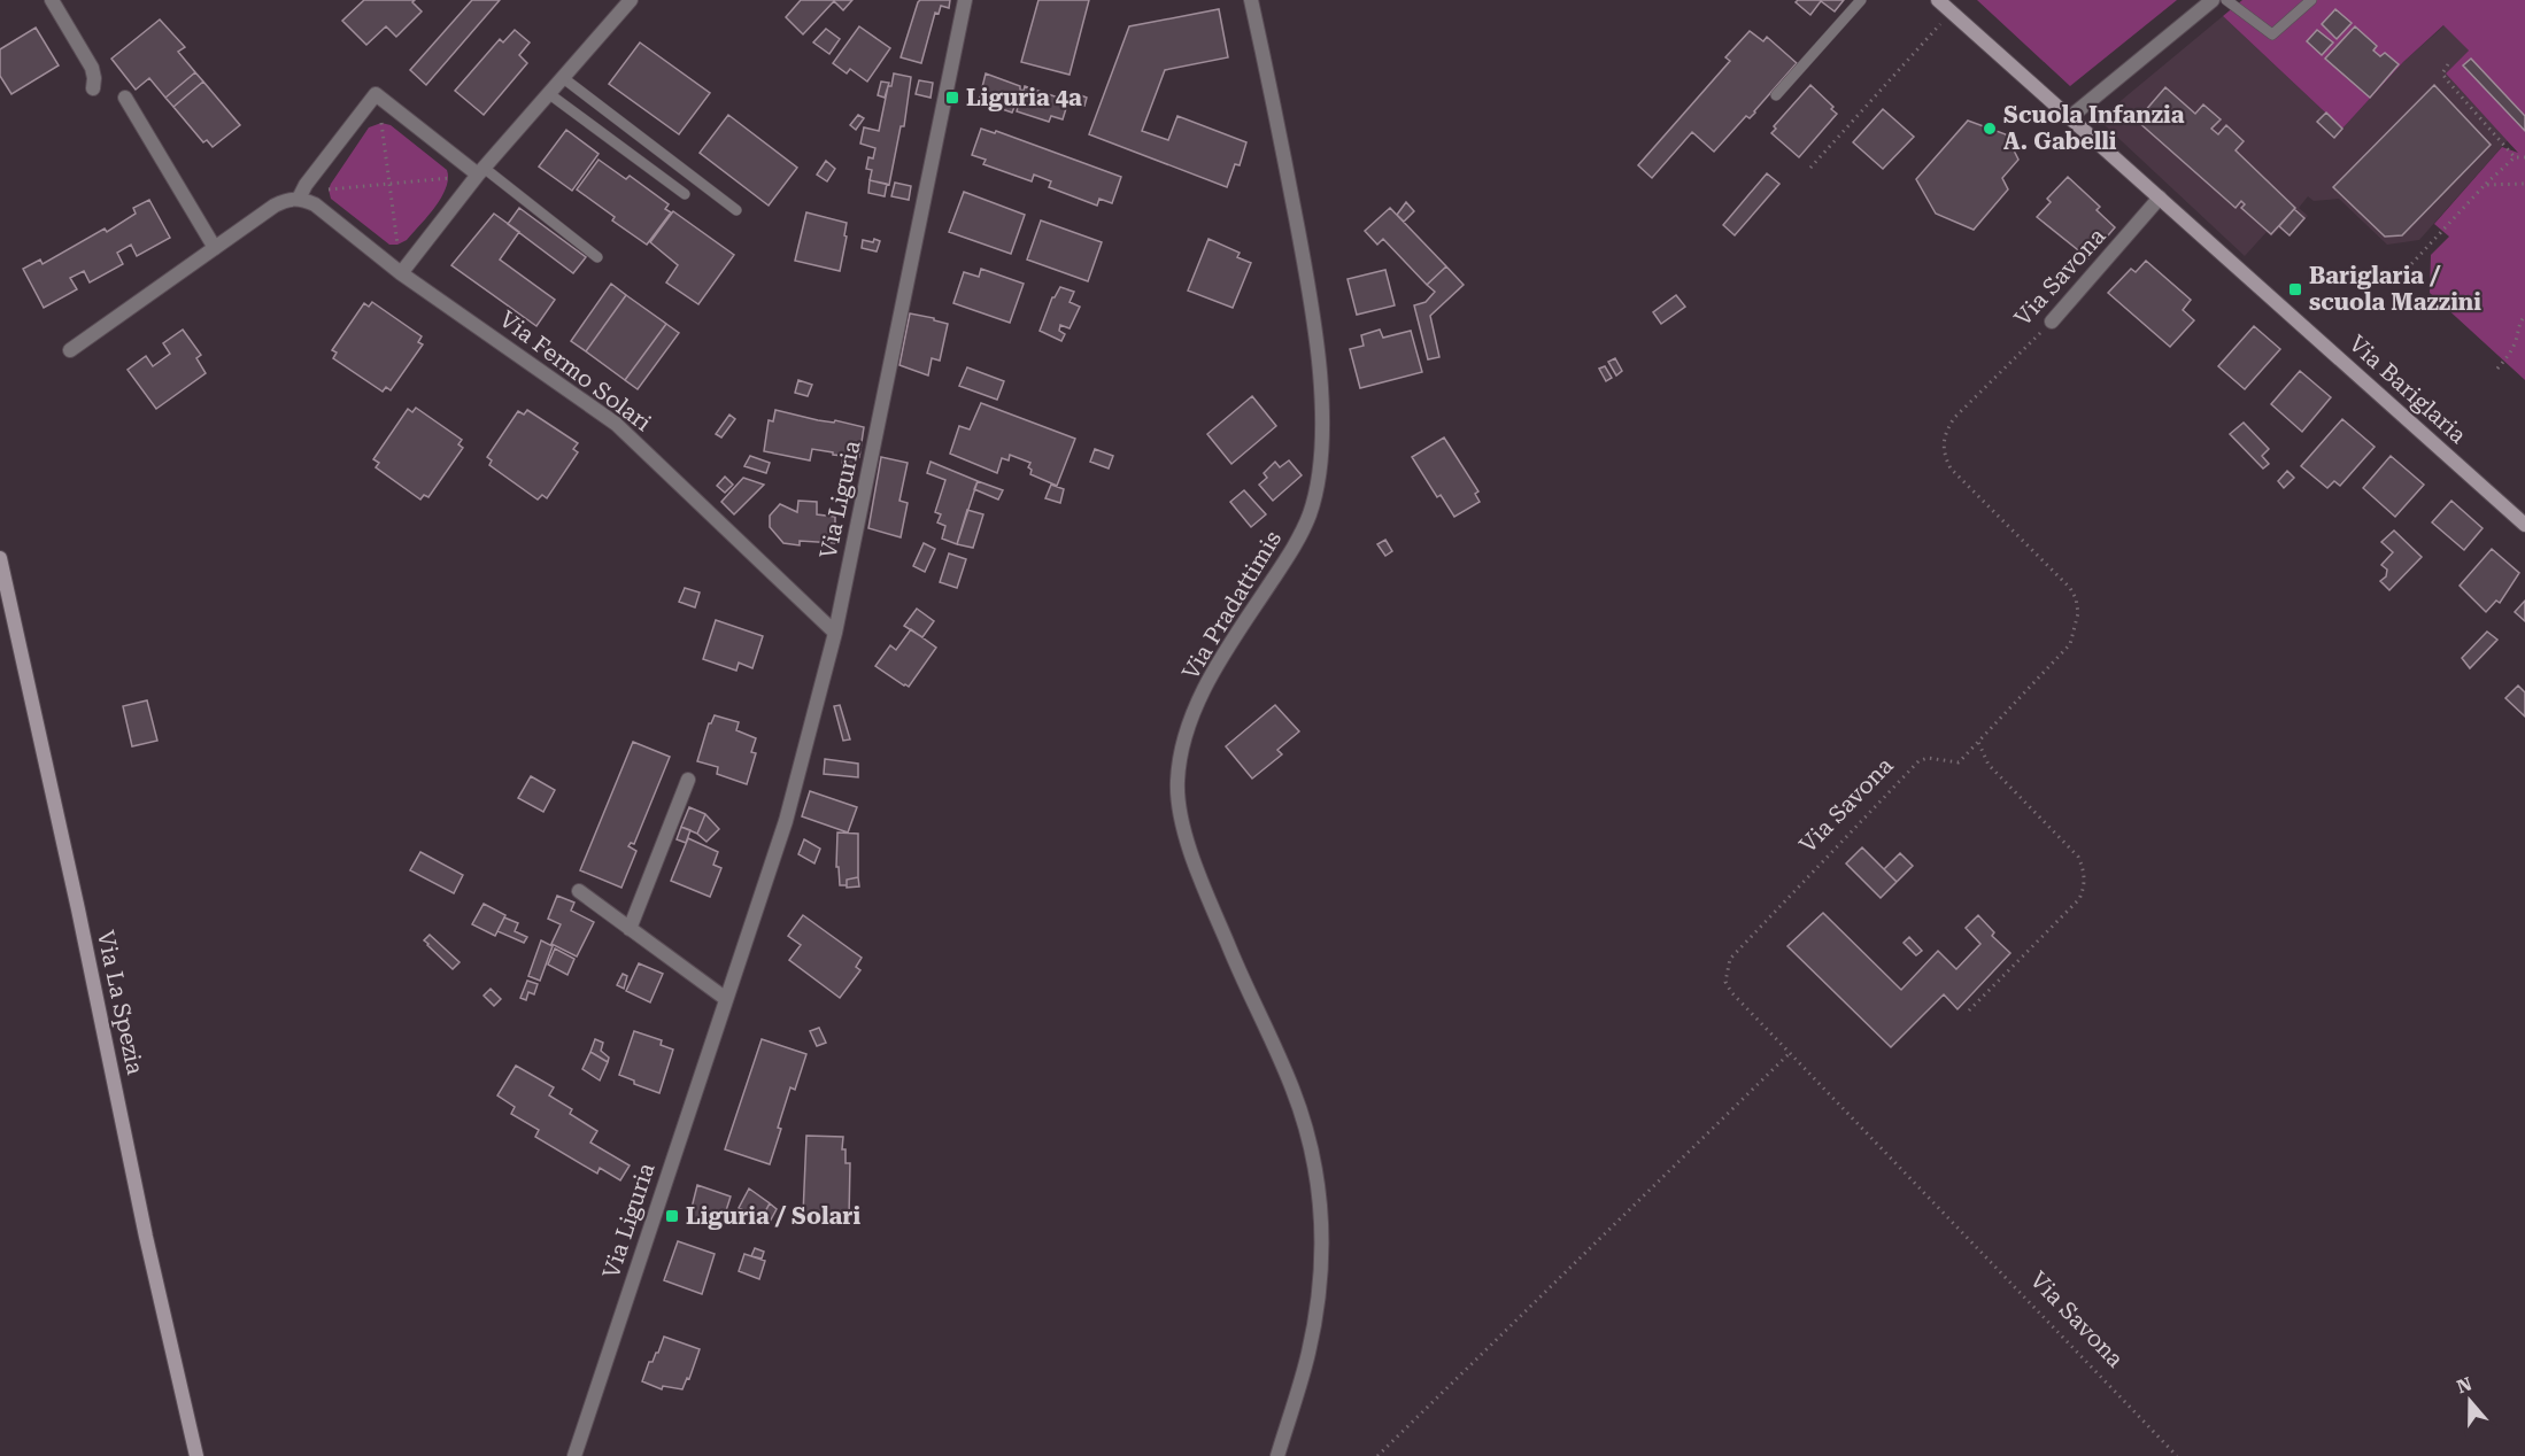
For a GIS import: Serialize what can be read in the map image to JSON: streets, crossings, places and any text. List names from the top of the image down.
{
  "streets": {
    "main road": ["Via Bariglaria", "Via La Spezia"],
    "street": [
      "Via Savona",
      "Via Fermo Solari",
      "Via Liguria",
      "Via Pradattimis"
    ]
  },
  "crossings": [
    ["Via Savona", "Via Bariglaria"],
    ["Via Fermo Solari", "Via Liguria"]
  ],
  "places": {
    "transit": ["Liguria 4a", "Bariglaria / scuola Mazzini", "Liguria / Solari"],
    "other": ["Scuola Infanzia A. Gabelli"]
  },
  "north": "top"
}
